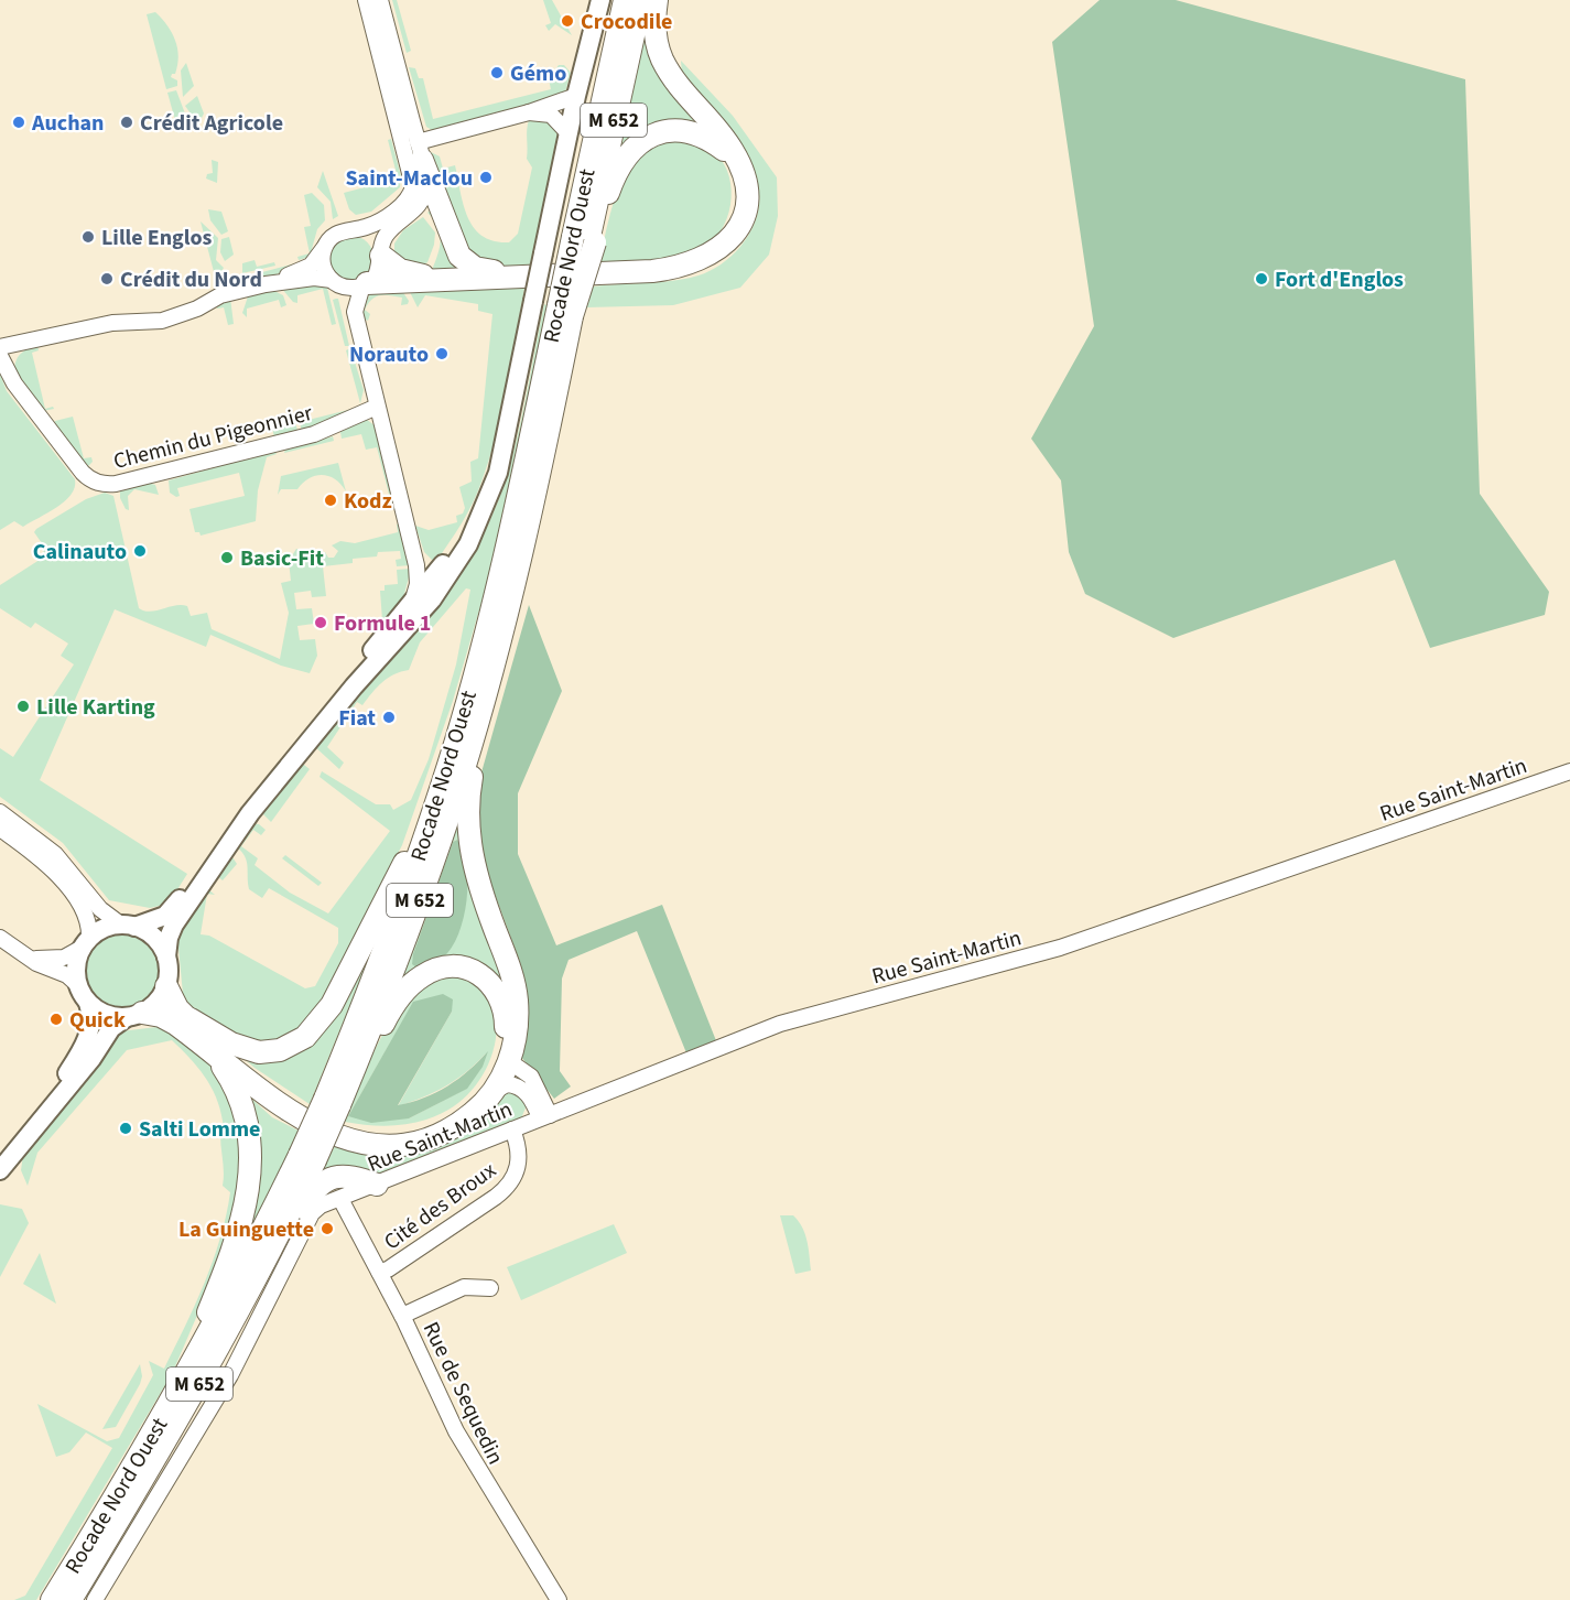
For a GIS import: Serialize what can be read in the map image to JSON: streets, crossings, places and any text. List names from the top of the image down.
{
  "streets": {
    "highway": ["M 652", "Rocade Nord Ouest"],
    "street": [
      "Chemin du Pigeonnier",
      "Rue Saint-Martin",
      "Cité des Broux",
      "Rue de Sequedin"
    ]
  },
  "crossings": [
    ["Rue Saint-Martin", "Cité des Broux"],
    ["Cité des Broux", "Rue de Sequedin"]
  ],
  "places": [
    "Crocodile",
    "Gémo",
    "Auchan",
    "Crédit Agricole",
    "Saint-Maclou",
    "Lille Englos",
    "Crédit du Nord",
    "Fort d'Englos",
    "Norauto",
    "Kodz",
    "Calinauto",
    "Basic-Fit",
    "Formule 1",
    "Lille Karting",
    "Fiat",
    "Quick",
    "Salti Lomme",
    "La Guinguette"
  ]
}
